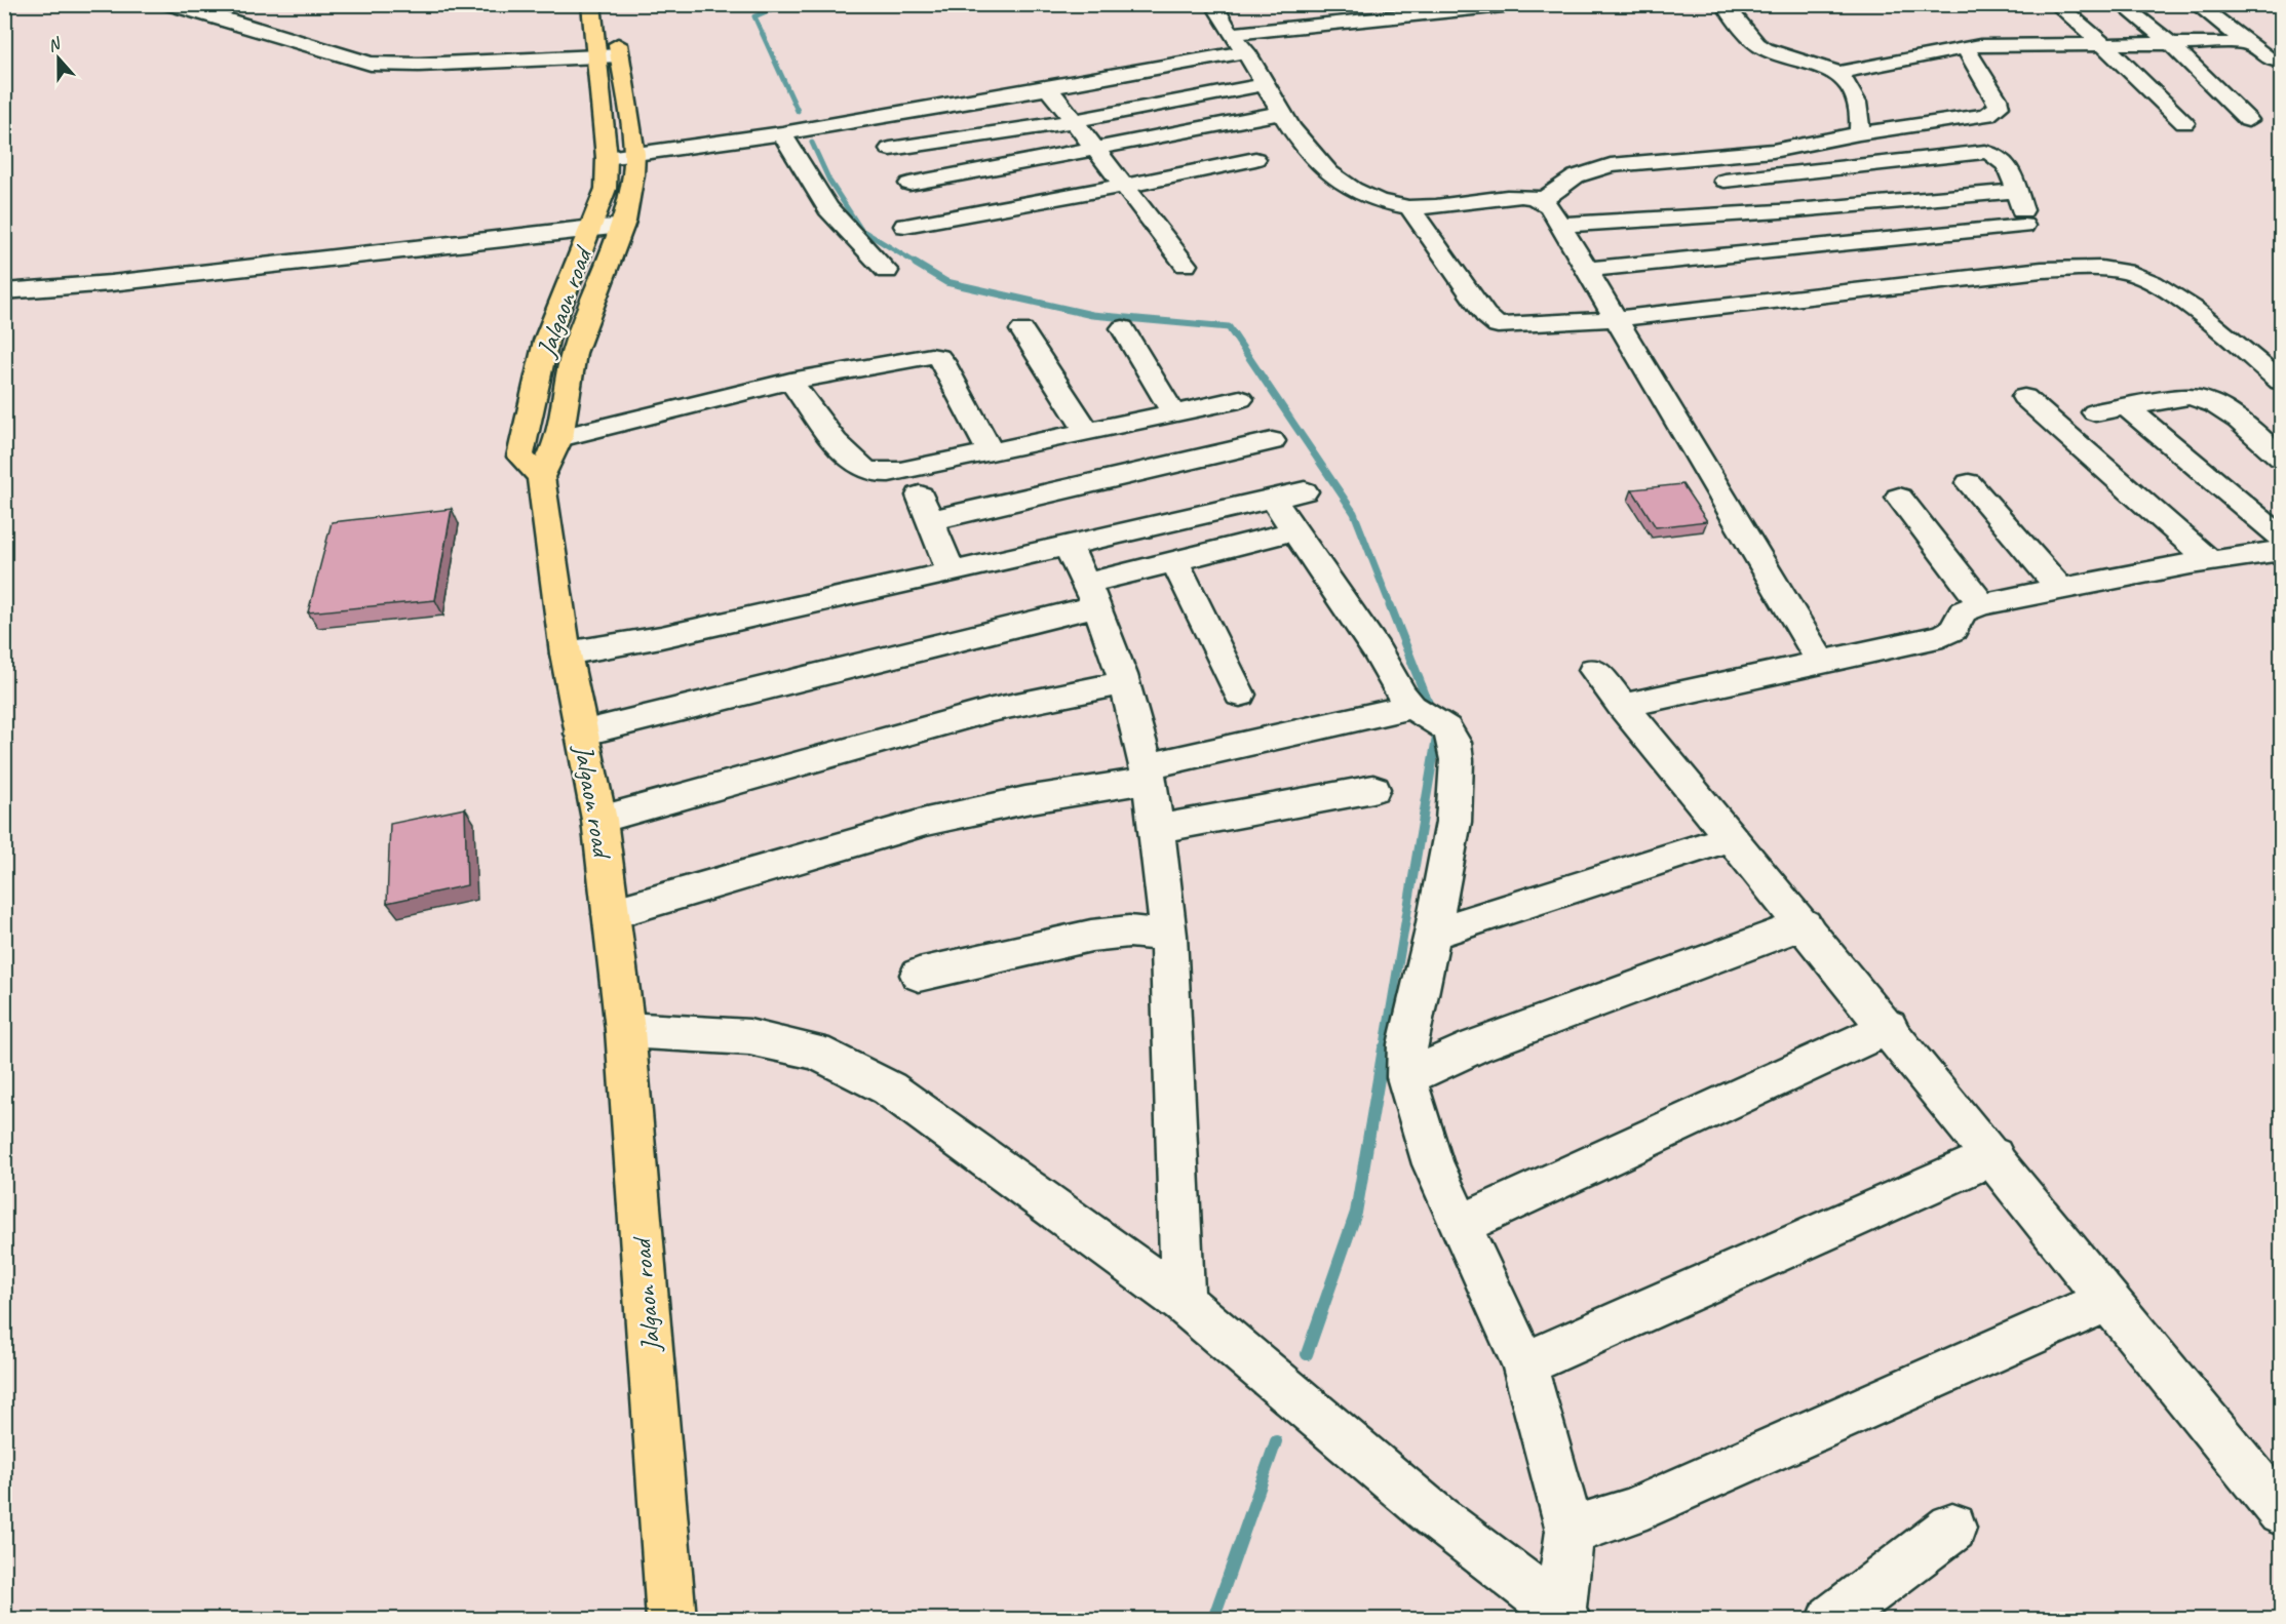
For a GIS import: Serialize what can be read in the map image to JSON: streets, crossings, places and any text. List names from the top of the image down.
{
  "streets": {
    "highway": ["Jalgaon road"]
  },
  "north": "top"
}
